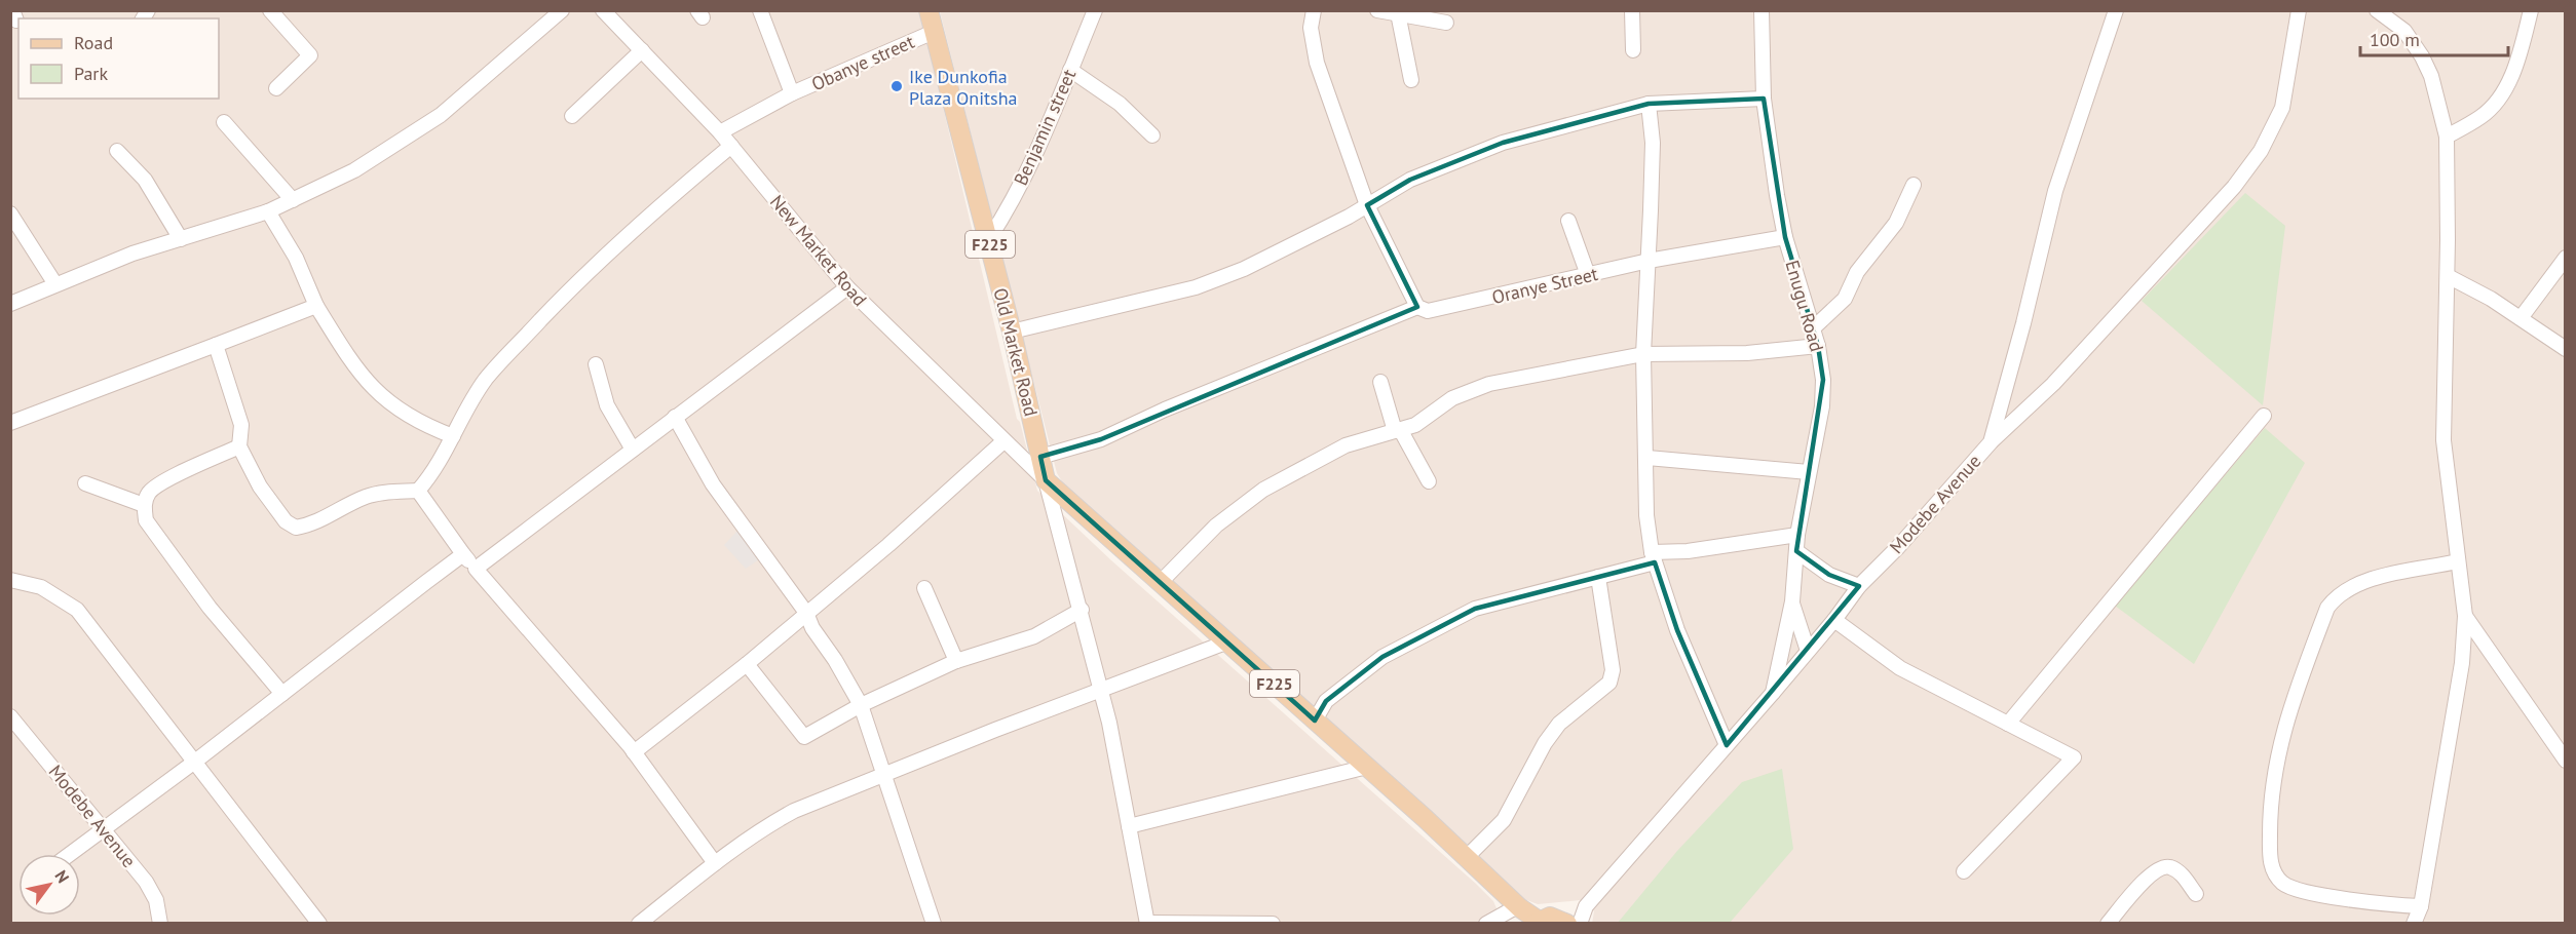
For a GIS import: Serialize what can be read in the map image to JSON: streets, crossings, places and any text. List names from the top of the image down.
{
  "streets": {
    "main road": ["F225", "Old Market Road"],
    "street": [
      "Obanye street",
      "Benjamin street",
      "New Market Road",
      "Oranye Street",
      "Enugu Road",
      "Modebe Avenue"
    ]
  },
  "crossings": [
    ["Obanye street", "New Market Road"],
    ["Obanye street", "Old Market Road"],
    ["Benjamin street", "Old Market Road"],
    ["F225", "New Market Road"],
    ["F225", "Old Market Road"],
    ["New Market Road", "Old Market Road"],
    ["Oranye Street", "Enugu Road"]
  ],
  "places": ["Ike Dunkofia Plaza Onitsha"],
  "legend": ["Road", "Park"],
  "scale_bar": "100 m",
  "north": "top right"
}
